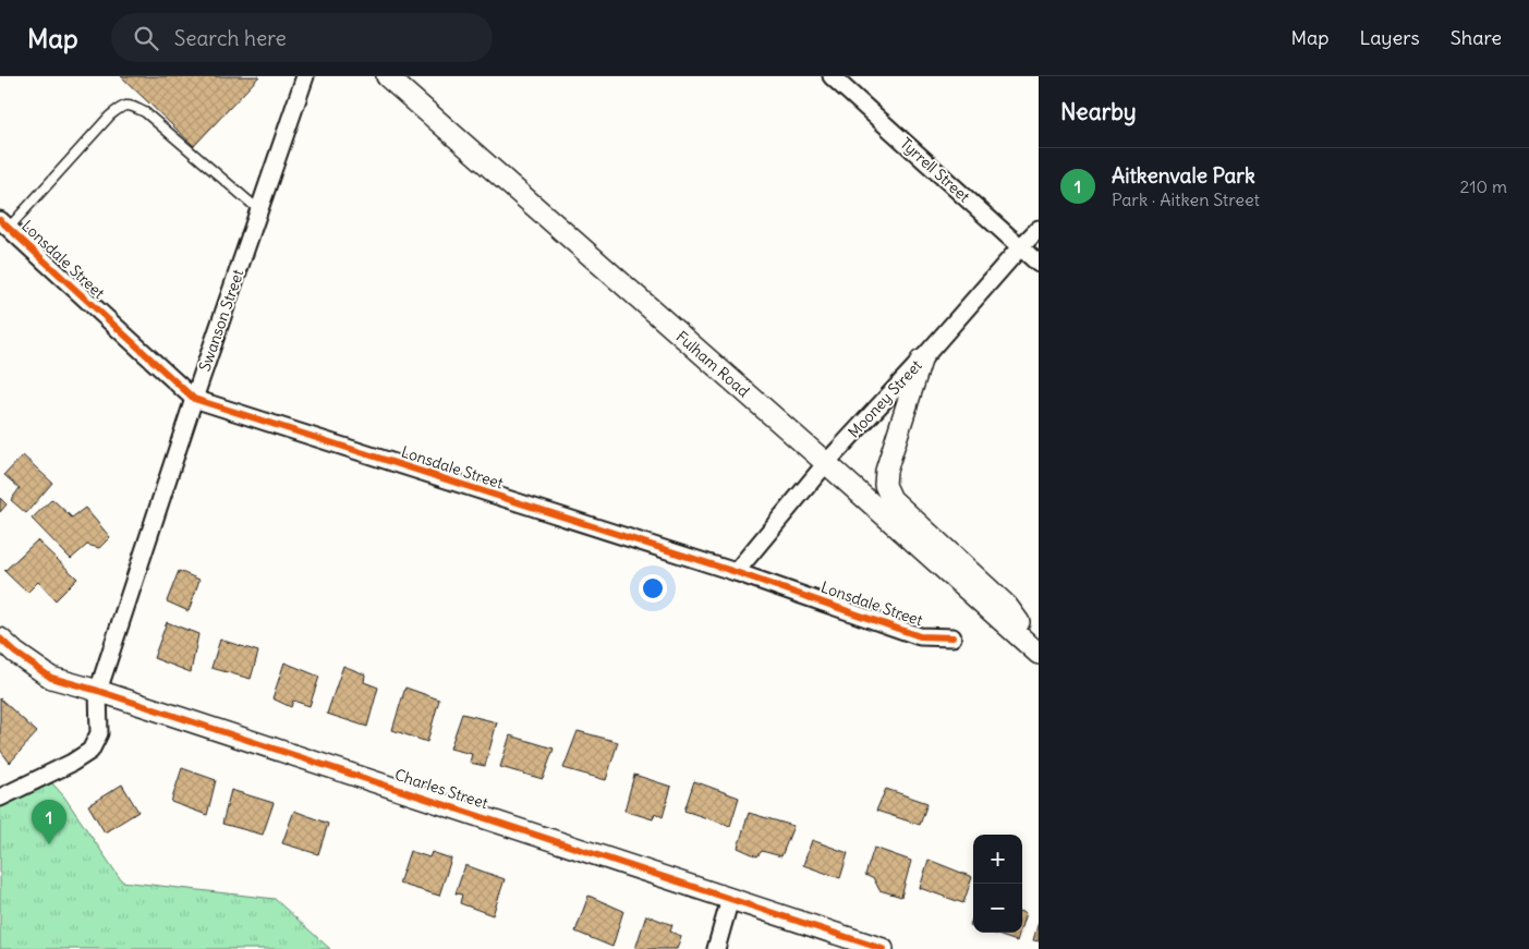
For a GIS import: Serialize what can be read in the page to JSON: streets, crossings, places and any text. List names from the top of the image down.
{
  "streets": {
    "street": [
      "Tyrrell Street",
      "Lonsdale Street",
      "Swanson Street",
      "Fulham Road",
      "Mooney Street",
      "Charles Street"
    ]
  },
  "crossings": [
    ["Tyrrell Street", "Mooney Street"],
    ["Lonsdale Street", "Swanson Street"],
    ["Lonsdale Street", "Mooney Street"],
    ["Swanson Street", "Charles Street"],
    ["Fulham Road", "Mooney Street"]
  ],
  "page": {
    "header": "Map",
    "search": "Search here",
    "nav": ["Map", "Layers", "Share"],
    "heading": "Nearby",
    "list": [
      {
        "mark": "1",
        "name": "Aitkenvale Park",
        "note": "Park · Aitken Street",
        "value": "210 m"
      }
    ],
    "pins": "1",
    "map_buttons": ["+", "−"]
  }
}
